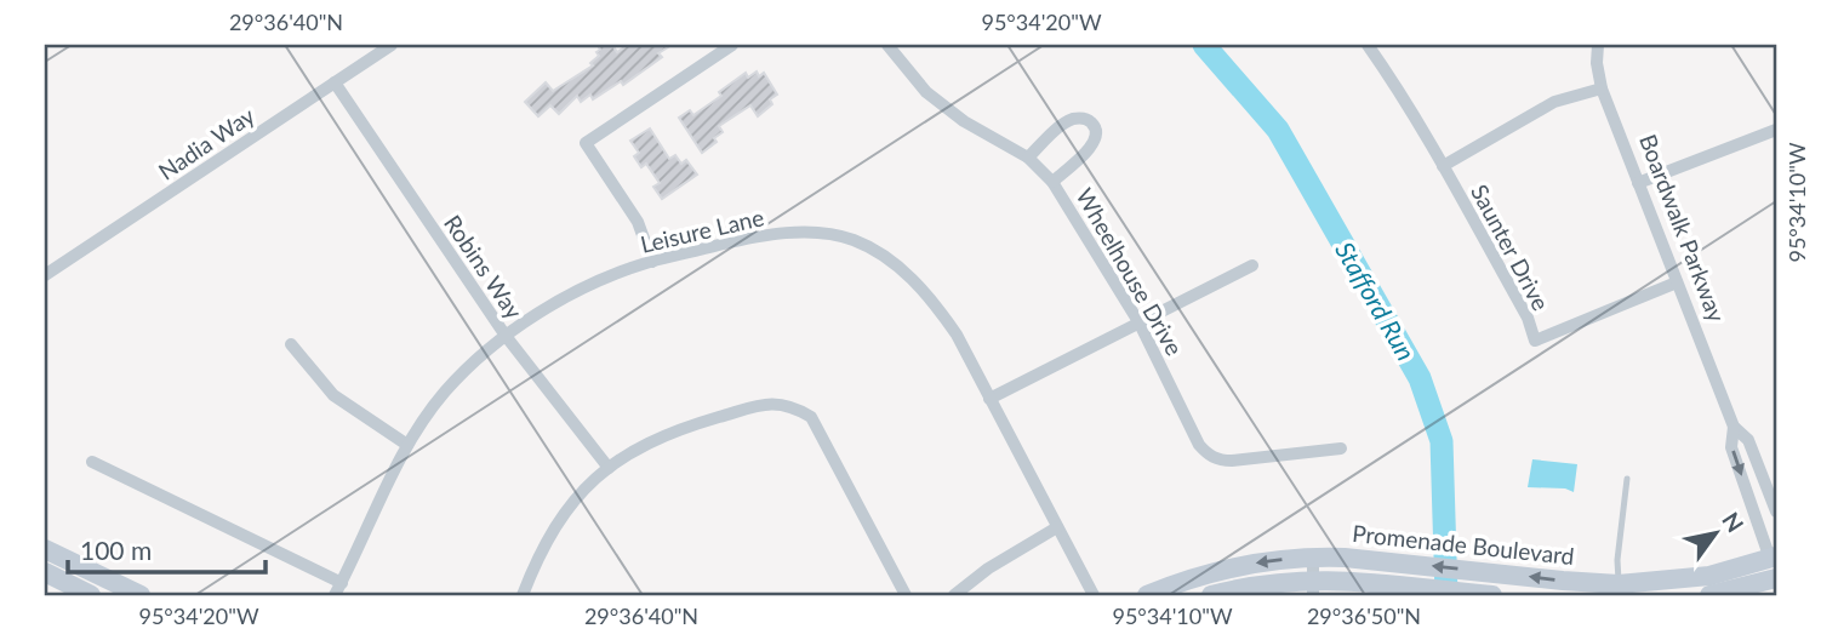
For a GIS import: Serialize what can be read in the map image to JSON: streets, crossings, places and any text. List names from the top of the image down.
{
  "streets": {
    "street": [
      "Nadia Way",
      "Boardwalk Parkway",
      "Leisure Lane",
      "Saunter Drive",
      "Robins Way",
      "Wheelhouse Drive",
      "Promenade Boulevard"
    ]
  },
  "crossings": [
    ["Nadia Way", "Robins Way"],
    ["Boardwalk Parkway", "Saunter Drive"],
    ["Boardwalk Parkway", "Promenade Boulevard"],
    ["Leisure Lane", "Robins Way"]
  ],
  "water": ["Stafford Run"],
  "scale_bar": "100 m",
  "north": "top right",
  "coordinates": [
    "29°36'40\"N",
    "95°34'20\"W",
    "95°34'10\"W",
    "29°36'50\"N"
  ]
}
